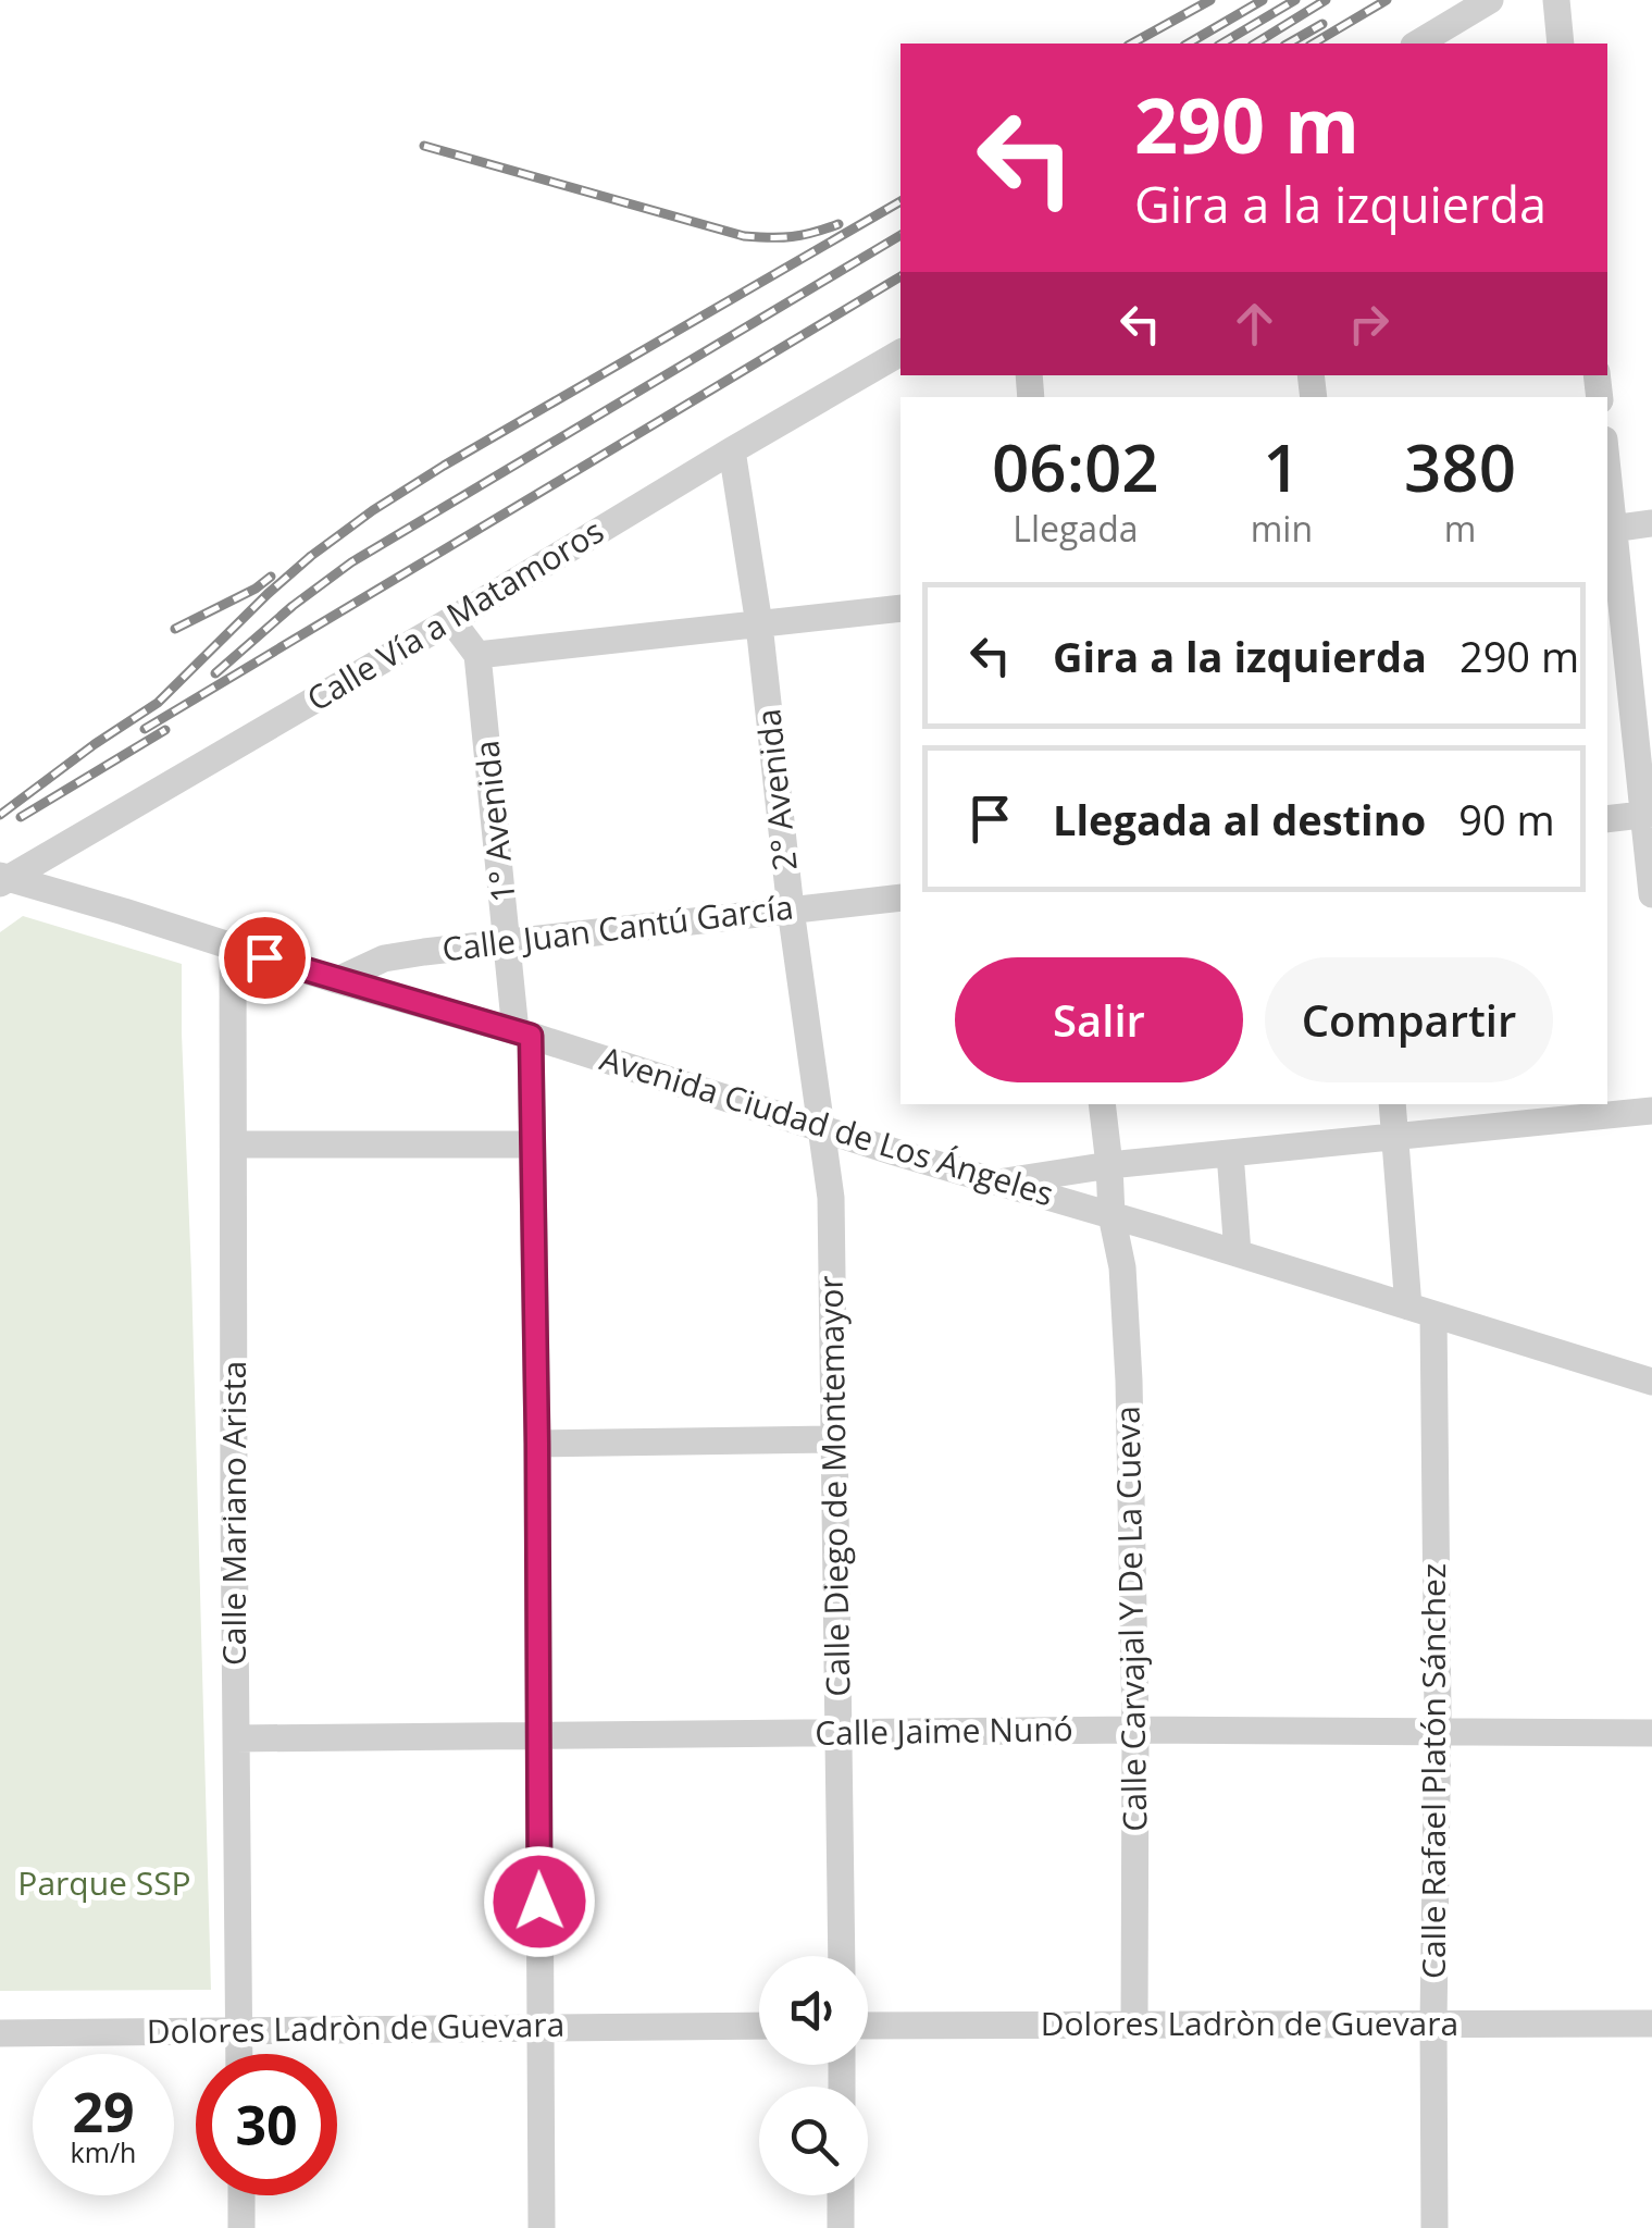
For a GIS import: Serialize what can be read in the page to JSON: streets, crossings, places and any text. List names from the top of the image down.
{
  "streets": {
    "street": [
      "Calle Vía a Matamoros",
      "2° Avenida",
      "1° Avenida",
      "Calle Juan Cantú García",
      "Avenida Ciudad de Los Ángeles",
      "Calle Diego de Montemayor",
      "Calle Mariano Arista",
      "Calle Carvajal Y De La Cueva",
      "Calle Jaime Nunó",
      "Calle Rafael Platón Sánchez",
      "Dolores Ladròn de Guevara"
    ]
  },
  "crossings": [
    ["Calle Vía a Matamoros", "2° Avenida"],
    ["Calle Vía a Matamoros", "Avenida Ciudad de Los Ángeles"],
    ["2° Avenida", "Calle Juan Cantú García"],
    ["2° Avenida", "Avenida Ciudad de Los Ángeles"],
    ["2° Avenida", "Calle Diego de Montemayor"],
    ["1° Avenida", "Calle Juan Cantú García"],
    ["1° Avenida", "Avenida Ciudad de Los Ángeles"],
    ["1° Avenida", "Calle Jaime Nunó"],
    ["1° Avenida", "Dolores Ladròn de Guevara"],
    ["Calle Juan Cantú García", "Avenida Ciudad de Los Ángeles"],
    ["Avenida Ciudad de Los Ángeles", "Calle Diego de Montemayor"],
    ["Avenida Ciudad de Los Ángeles", "Calle Mariano Arista"],
    ["Avenida Ciudad de Los Ángeles", "Calle Carvajal Y De La Cueva"],
    ["Avenida Ciudad de Los Ángeles", "Calle Rafael Platón Sánchez"],
    ["Calle Diego de Montemayor", "Calle Jaime Nunó"],
    ["Calle Mariano Arista", "Calle Jaime Nunó"],
    ["Calle Mariano Arista", "Dolores Ladròn de Guevara"],
    ["Calle Carvajal Y De La Cueva", "Calle Jaime Nunó"],
    ["Calle Carvajal Y De La Cueva", "Dolores Ladròn de Guevara"],
    ["Calle Jaime Nunó", "Calle Rafael Platón Sánchez"],
    ["Calle Rafael Platón Sánchez", "Dolores Ladròn de Guevara"]
  ],
  "parks": ["Parque SSP"],
  "page": {
    "turn": ["290 m", "Gira a la izquierda"],
    "eta": [
      "06:02",
      "Llegada",
      "1",
      "min",
      "380",
      "m"
    ],
    "list": [
      {
        "name": "Gira a la izquierda",
        "value": "290 m"
      },
      {
        "name": "Llegada al destino",
        "value": "90 m"
      }
    ],
    "buttons": ["Salir", "Compartir"],
    "speed": "29 km/h",
    "limit": "30"
  }
}
